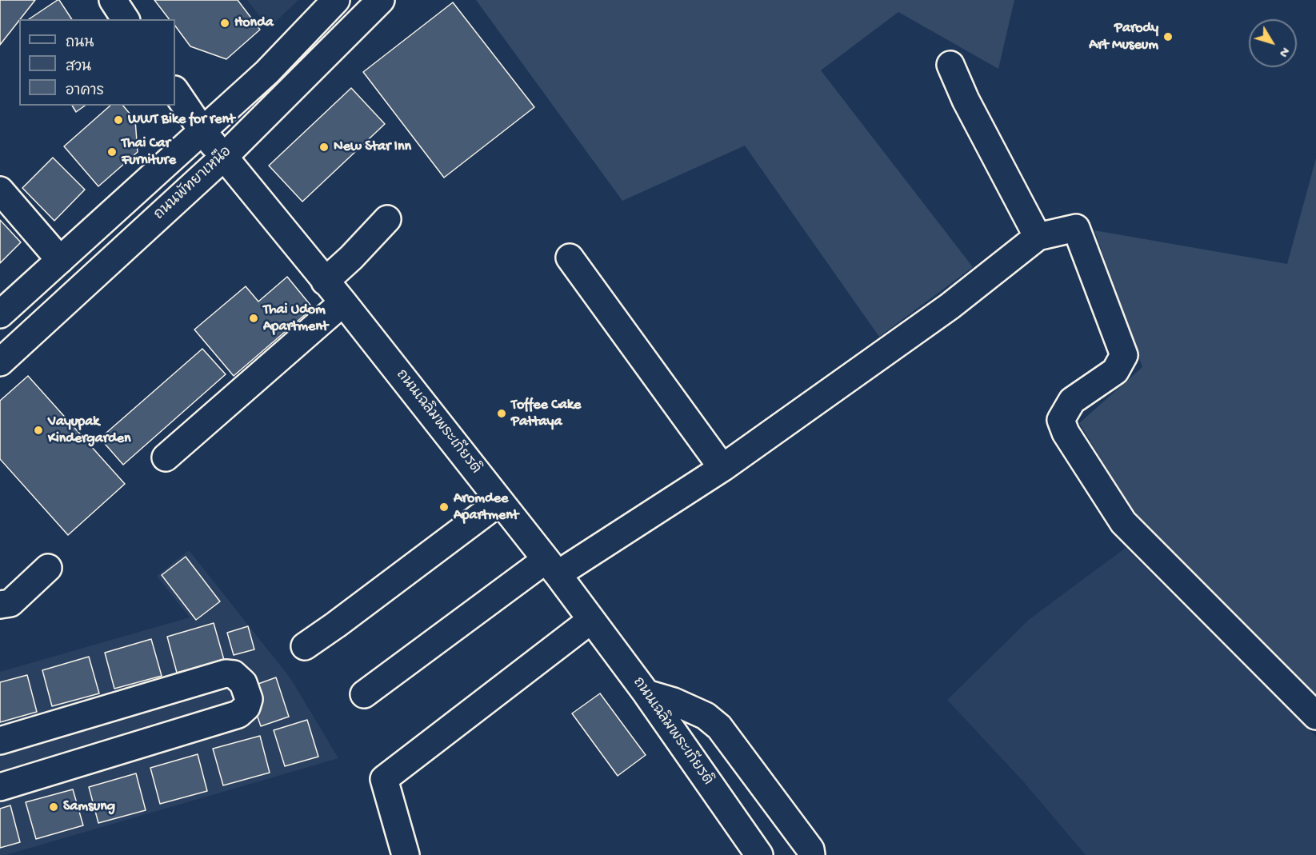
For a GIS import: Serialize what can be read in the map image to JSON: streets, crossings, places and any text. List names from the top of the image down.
{
  "streets": {
    "street": ["ถนนพัทยาเหนือ", "ถนนเฉลิมพระเกียรติ"]
  },
  "crossings": [
    ["ถนนพัทยาเหนือ", "ถนนเฉลิมพระเกียรติ"]
  ],
  "places": [
    "Honda",
    "Parody Art Museum",
    "WWT Bike for rent",
    "New Star Inn",
    "Thai Car Furniture",
    "Thai Udom Apartment",
    "Toffee Cake Pattaya",
    "Vayupak Kindergarden",
    "Aromdee Apartment",
    "Samsung"
  ],
  "legend": ["ถนน", "สวน", "อาคาร"],
  "north": "bottom right"
}
